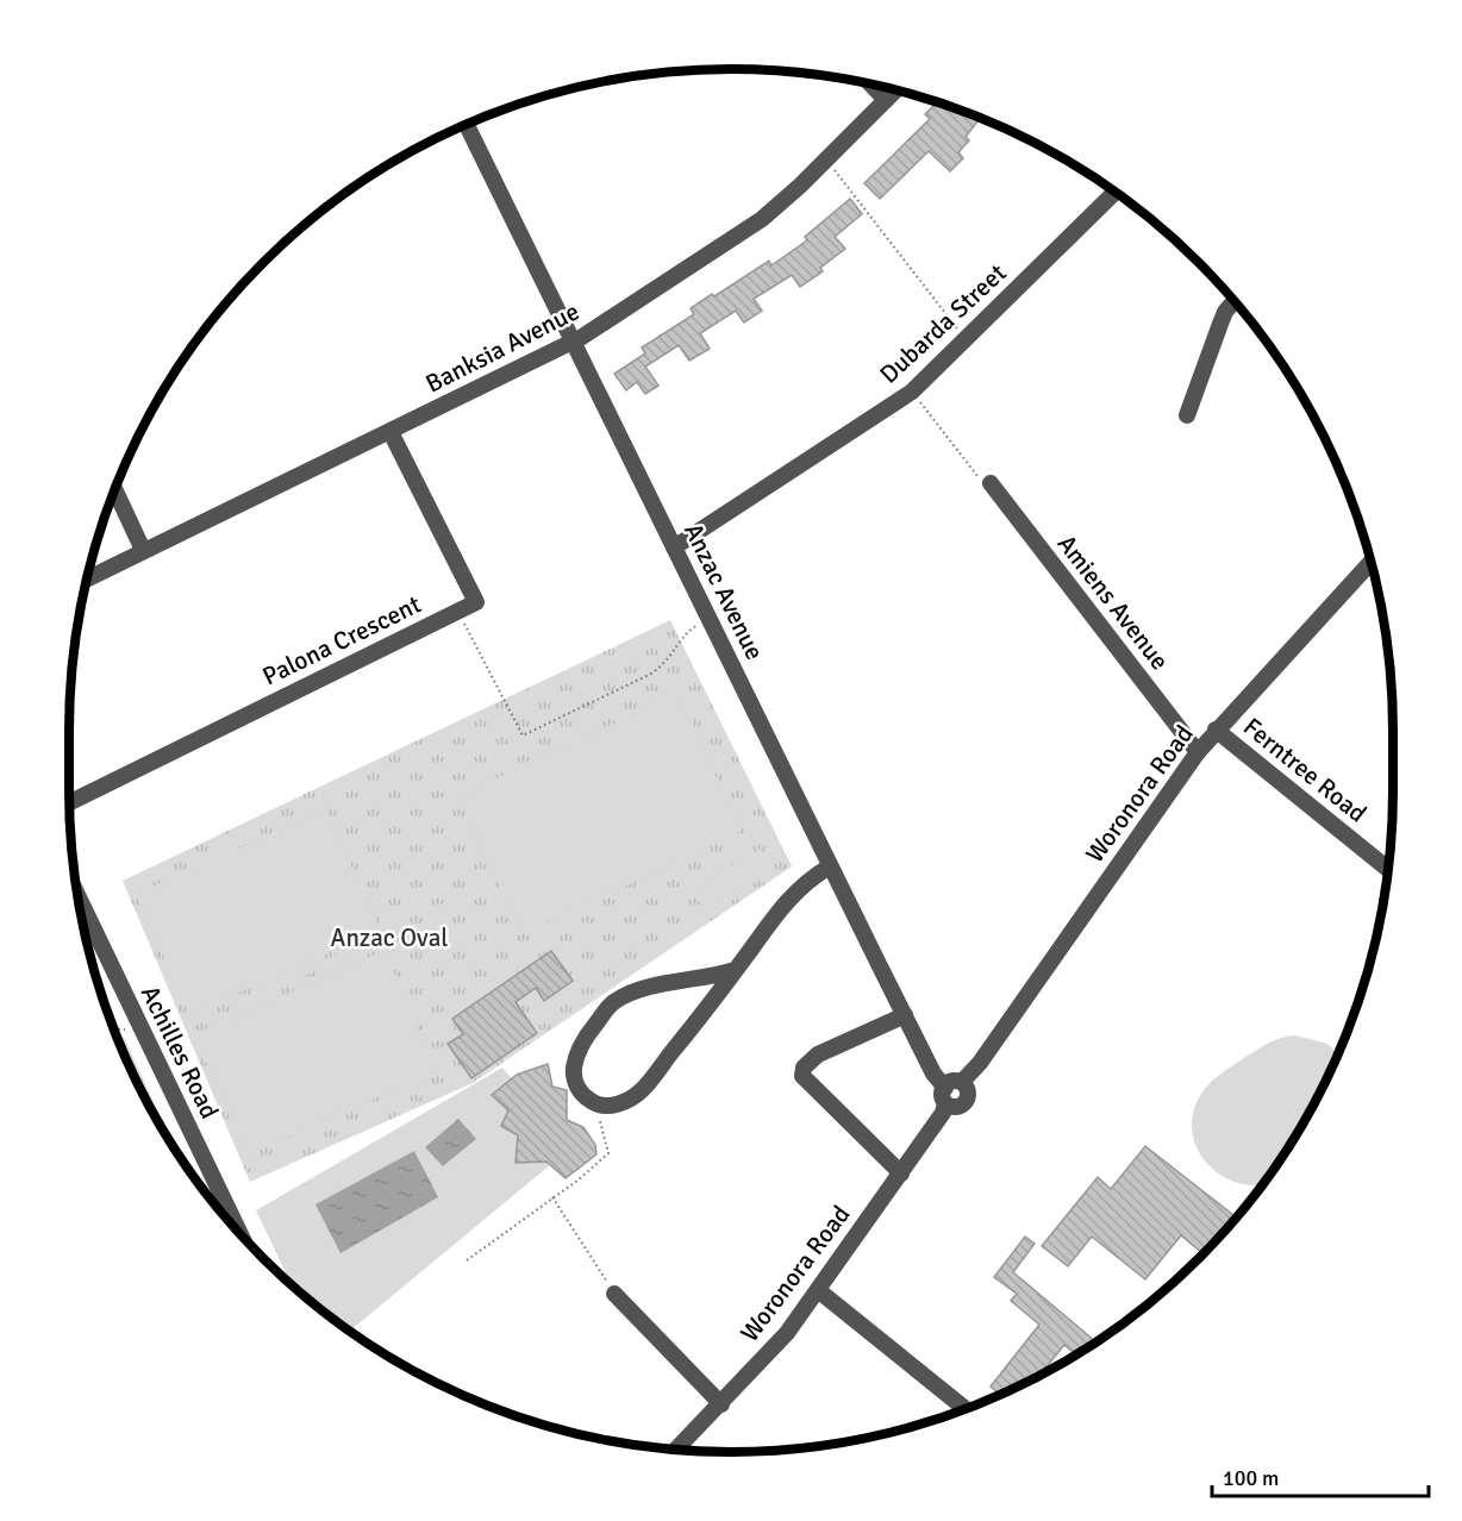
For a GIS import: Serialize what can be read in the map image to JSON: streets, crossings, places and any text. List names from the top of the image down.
{
  "streets": {
    "street": [
      "Dubarda Street",
      "Banksia Avenue",
      "Anzac Avenue",
      "Amiens Avenue",
      "Palona Crescent",
      "Ferntree Road",
      "Woronora Road",
      "Achilles Road"
    ]
  },
  "crossings": [
    ["Dubarda Street", "Anzac Avenue"],
    ["Banksia Avenue", "Anzac Avenue"],
    ["Banksia Avenue", "Palona Crescent"],
    ["Anzac Avenue", "Woronora Road"],
    ["Amiens Avenue", "Woronora Road"],
    ["Ferntree Road", "Woronora Road"]
  ],
  "parks": ["Anzac Oval"],
  "scale_bar": "100 m"
}
